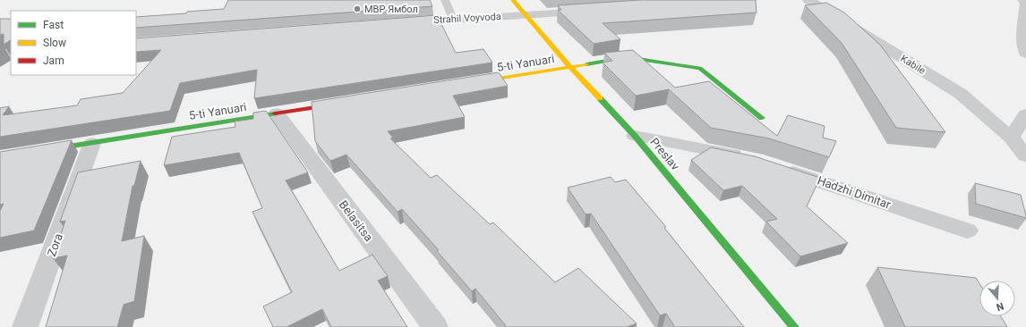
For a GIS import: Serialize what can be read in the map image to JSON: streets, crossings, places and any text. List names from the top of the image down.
{
  "streets": {
    "street": [
      "Strahil Voyvoda",
      "5-ti Yanuari",
      "Kabile",
      "Preslav",
      "Hadzhi Dimitar",
      "Belasitsa",
      "Zora"
    ]
  },
  "crossings": [
    ["Strahil Voyvoda", "Preslav"],
    ["5-ti Yanuari", "Preslav"],
    ["5-ti Yanuari", "Belasitsa"],
    ["5-ti Yanuari", "Zora"]
  ],
  "places": ["МВР Ямбол"],
  "legend": ["Fast", "Slow", "Jam"],
  "north": "bottom"
}
